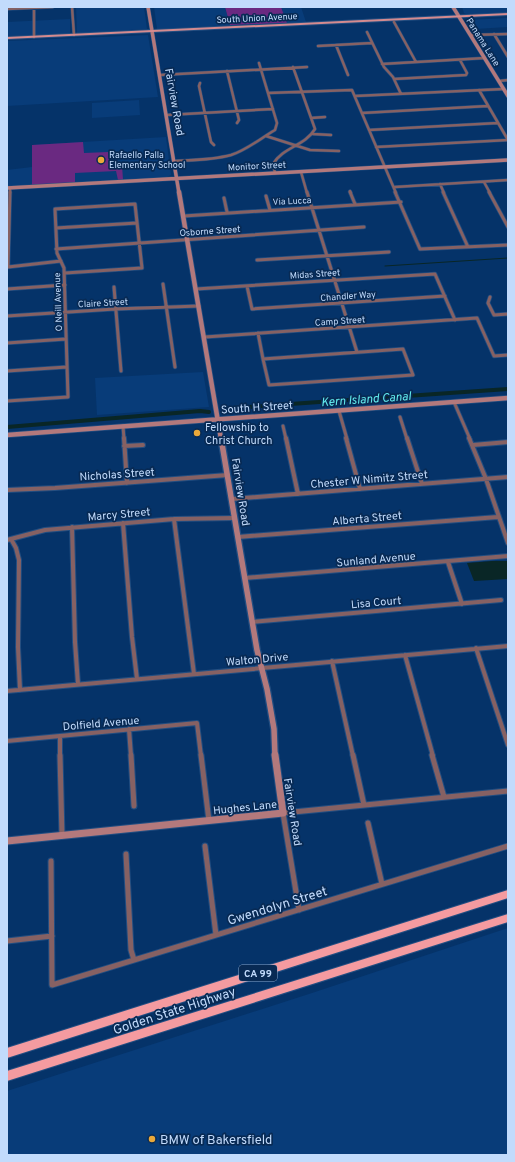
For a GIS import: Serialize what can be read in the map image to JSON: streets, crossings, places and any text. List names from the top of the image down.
{
  "streets": {
    "highway": ["CA 99", "Golden State Highway"],
    "main road": ["South Union Avenue"],
    "street": [
      "Panama Lane",
      "Fairview Road",
      "Monitor Street",
      "Via Lucca",
      "Osborne Street",
      "Midas Street",
      "Chandler Way",
      "O Neill Avenue",
      "Claire Street",
      "Camp Street",
      "South H Street",
      "Nicholas Street",
      "Chester W Nimitz Street",
      "Marcy Street",
      "Alberta Street",
      "Sunland Avenue",
      "Lisa Court",
      "Walton Drive",
      "Dolfield Avenue",
      "Hughes Lane",
      "Gwendolyn Street"
    ]
  },
  "crossings": [
    ["South Union Avenue", "Panama Lane"],
    ["South Union Avenue", "Fairview Road"],
    ["Fairview Road", "Monitor Street"],
    ["Fairview Road", "Via Lucca"],
    ["Fairview Road", "Osborne Street"],
    ["Fairview Road", "Midas Street"],
    ["Fairview Road", "Claire Street"],
    ["Fairview Road", "Camp Street"],
    ["Fairview Road", "South H Street"],
    ["Fairview Road", "Nicholas Street"],
    ["Fairview Road", "Chester W Nimitz Street"],
    ["Fairview Road", "Marcy Street"],
    ["Fairview Road", "Alberta Street"],
    ["Fairview Road", "Sunland Avenue"],
    ["Fairview Road", "Lisa Court"],
    ["Fairview Road", "Walton Drive"],
    ["Fairview Road", "Hughes Lane"],
    ["Fairview Road", "Gwendolyn Street"],
    ["Osborne Street", "O Neill Avenue"],
    ["Midas Street", "Chandler Way"],
    ["O Neill Avenue", "Claire Street"],
    ["Dolfield Avenue", "Hughes Lane"]
  ],
  "water": ["Kern Island Canal"],
  "places": ["Rafaello Palla Elementary School", "Fellowship to Christ Church", "BMW of Bakersfield"]
}
